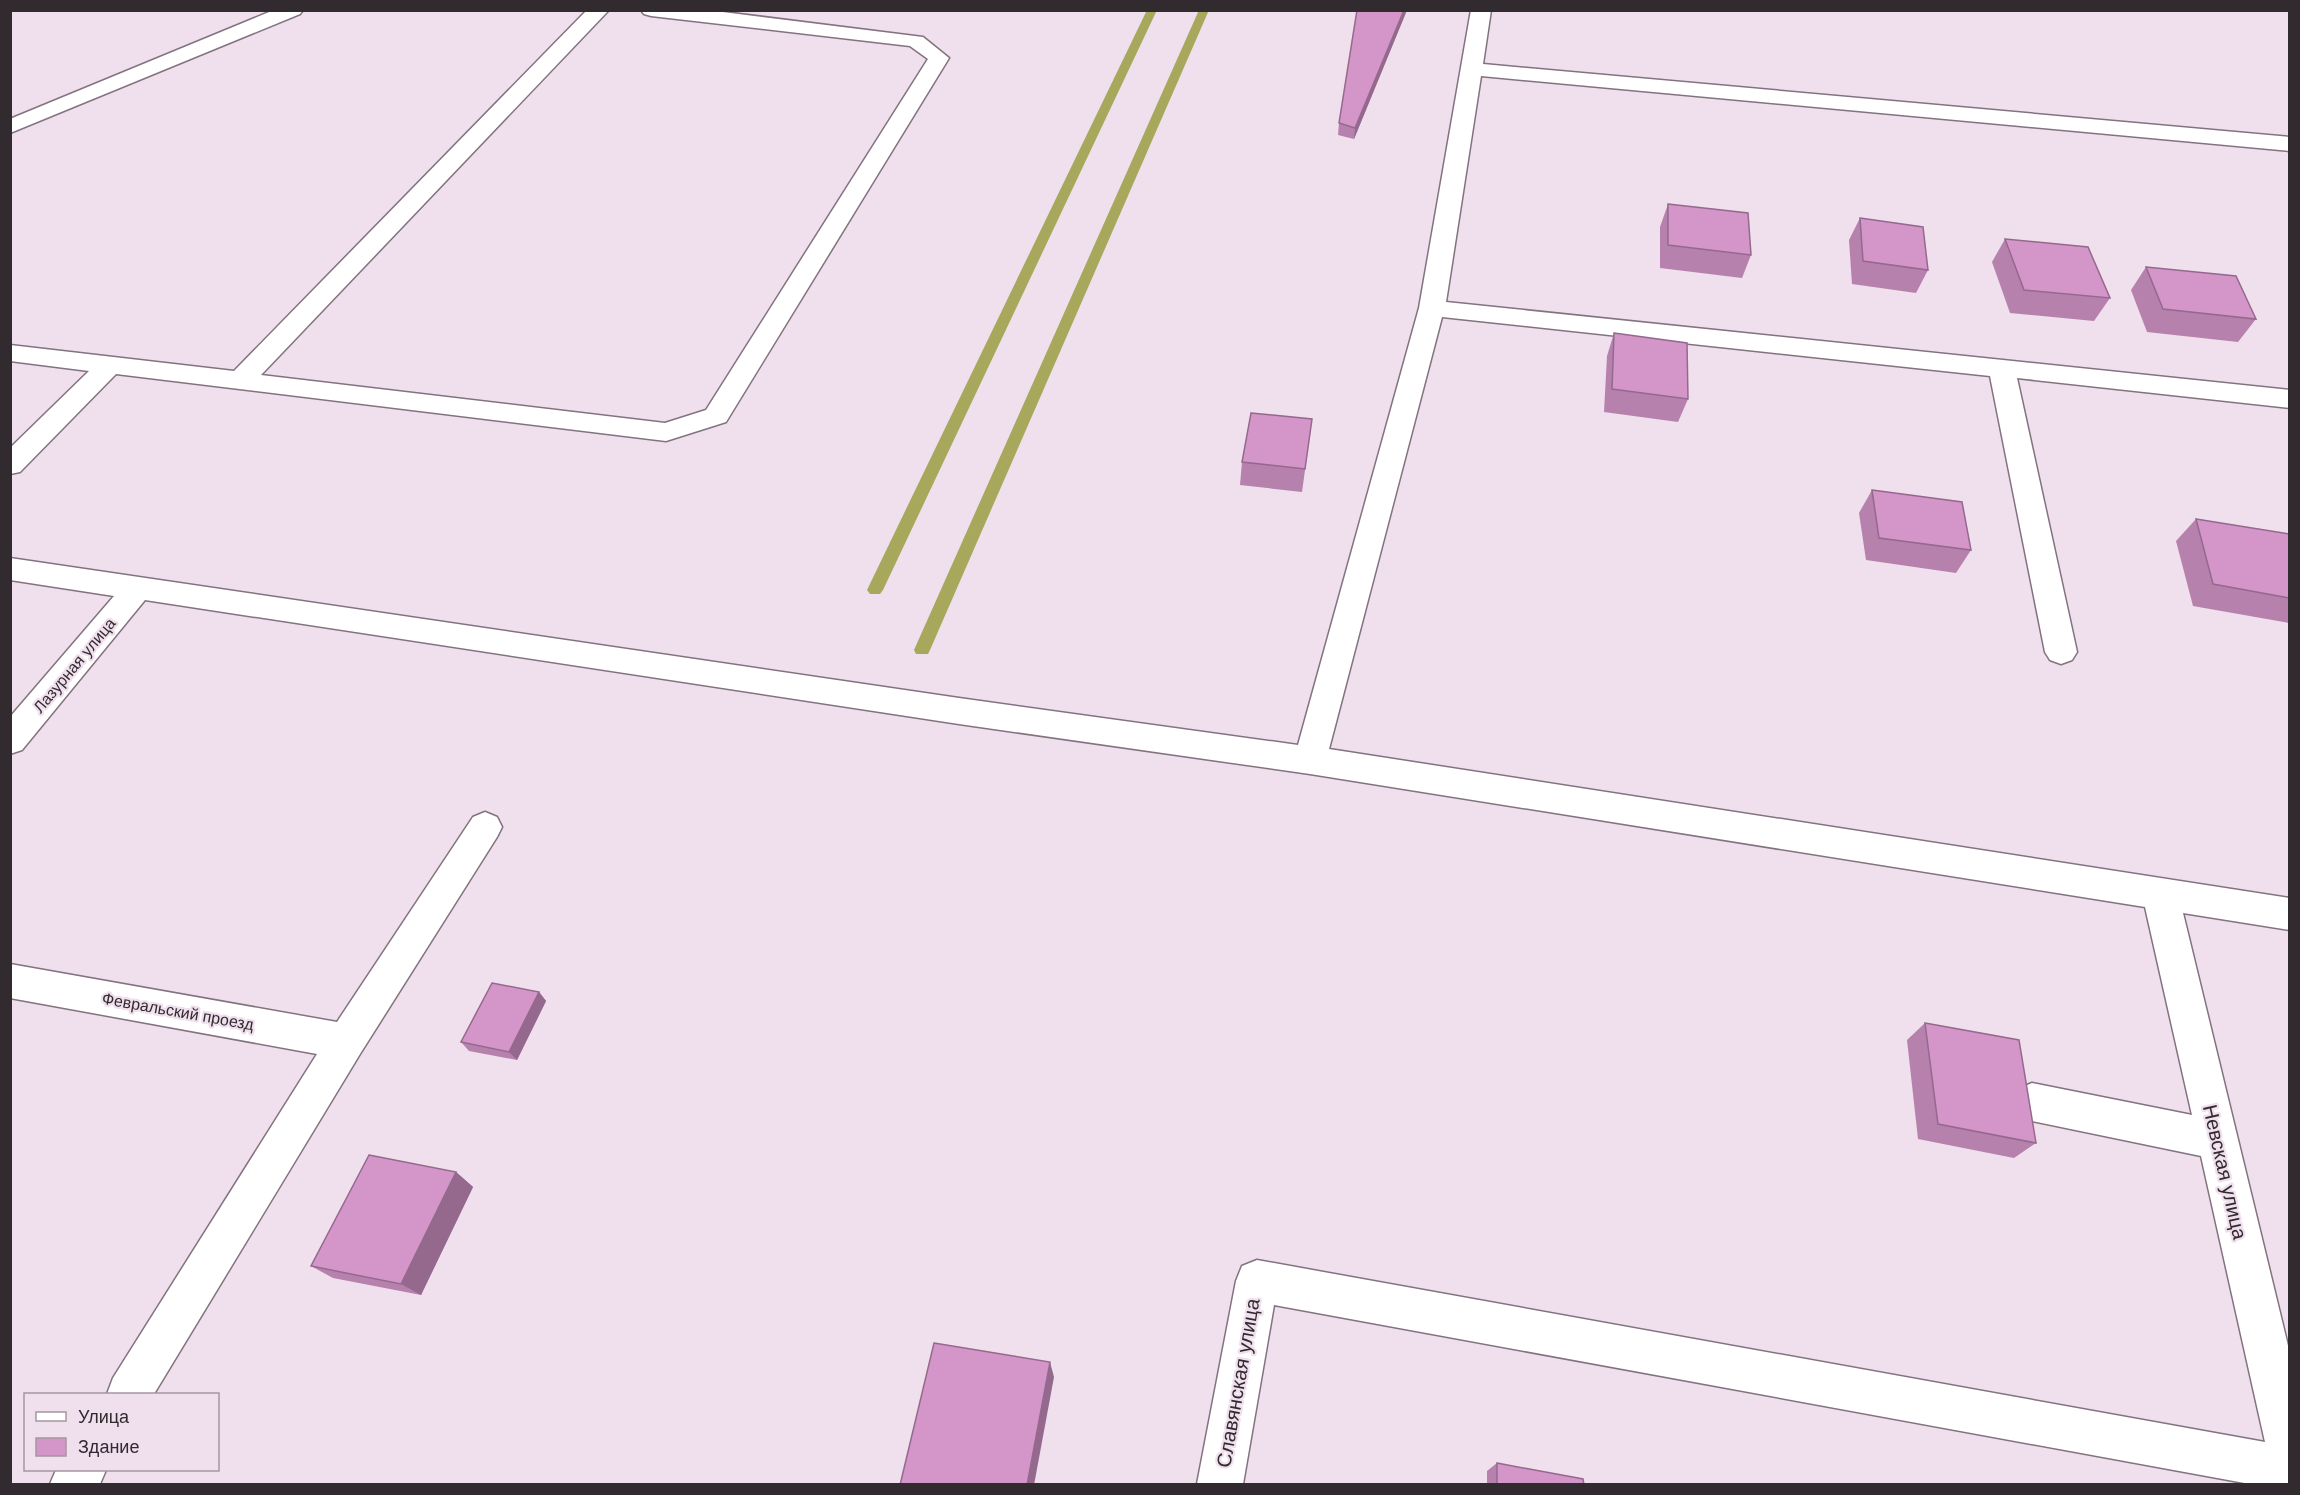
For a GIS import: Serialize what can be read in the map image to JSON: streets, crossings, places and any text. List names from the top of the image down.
{
  "streets": {
    "street": [
      "Лазурная улица",
      "Февральский проезд",
      "Невская улица",
      "Славянская улица"
    ]
  },
  "legend": ["Улица", "Здание"]
}
